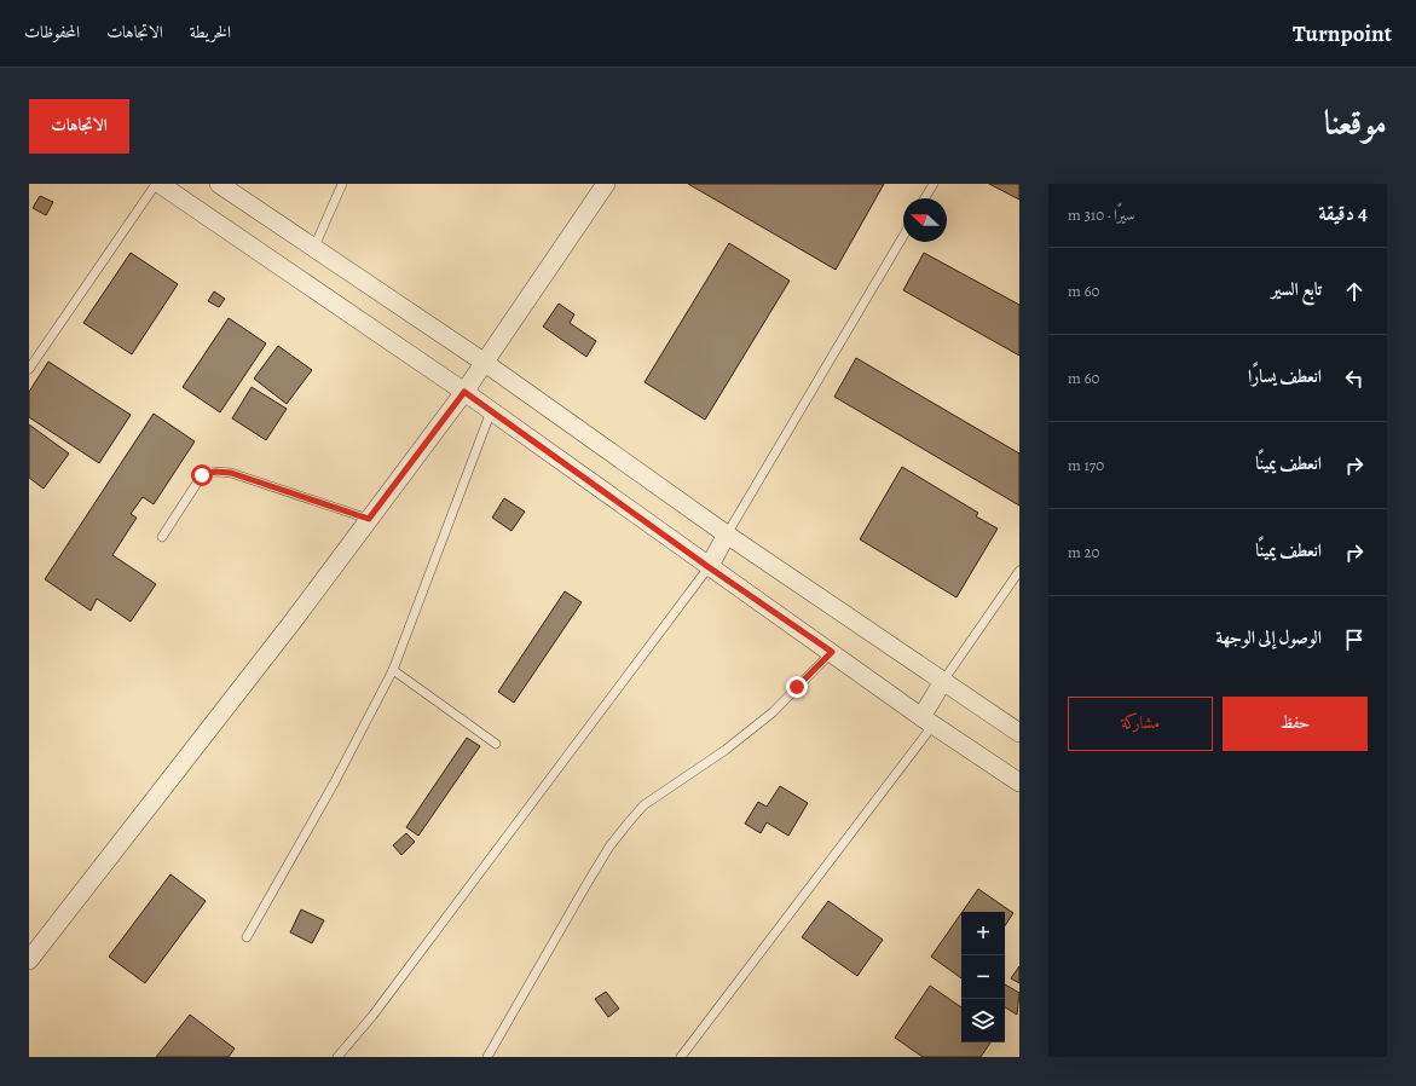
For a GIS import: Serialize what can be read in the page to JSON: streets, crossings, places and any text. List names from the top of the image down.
{
  "north": "left",
  "page": {
    "header": "Turnpoint",
    "nav": ["الخريطة", "الاتجاهات", "المحفوظات"],
    "title": "موقعنا",
    "buttons": [
      "الاتجاهات",
      ["حفظ", "مشاركة"]
    ],
    "heading": ["4 دقيقة", "سيرًا · 310 m"],
    "list": [
      ["تابع السير", "60 m"],
      ["انعطف يسارًا", "60 m"],
      ["انعطف يمينًا", "170 m"],
      ["انعطف يمينًا", "20 m"],
      "الوصول إلى الوجهة"
    ],
    "map_buttons": ["+", "−"]
  }
}
